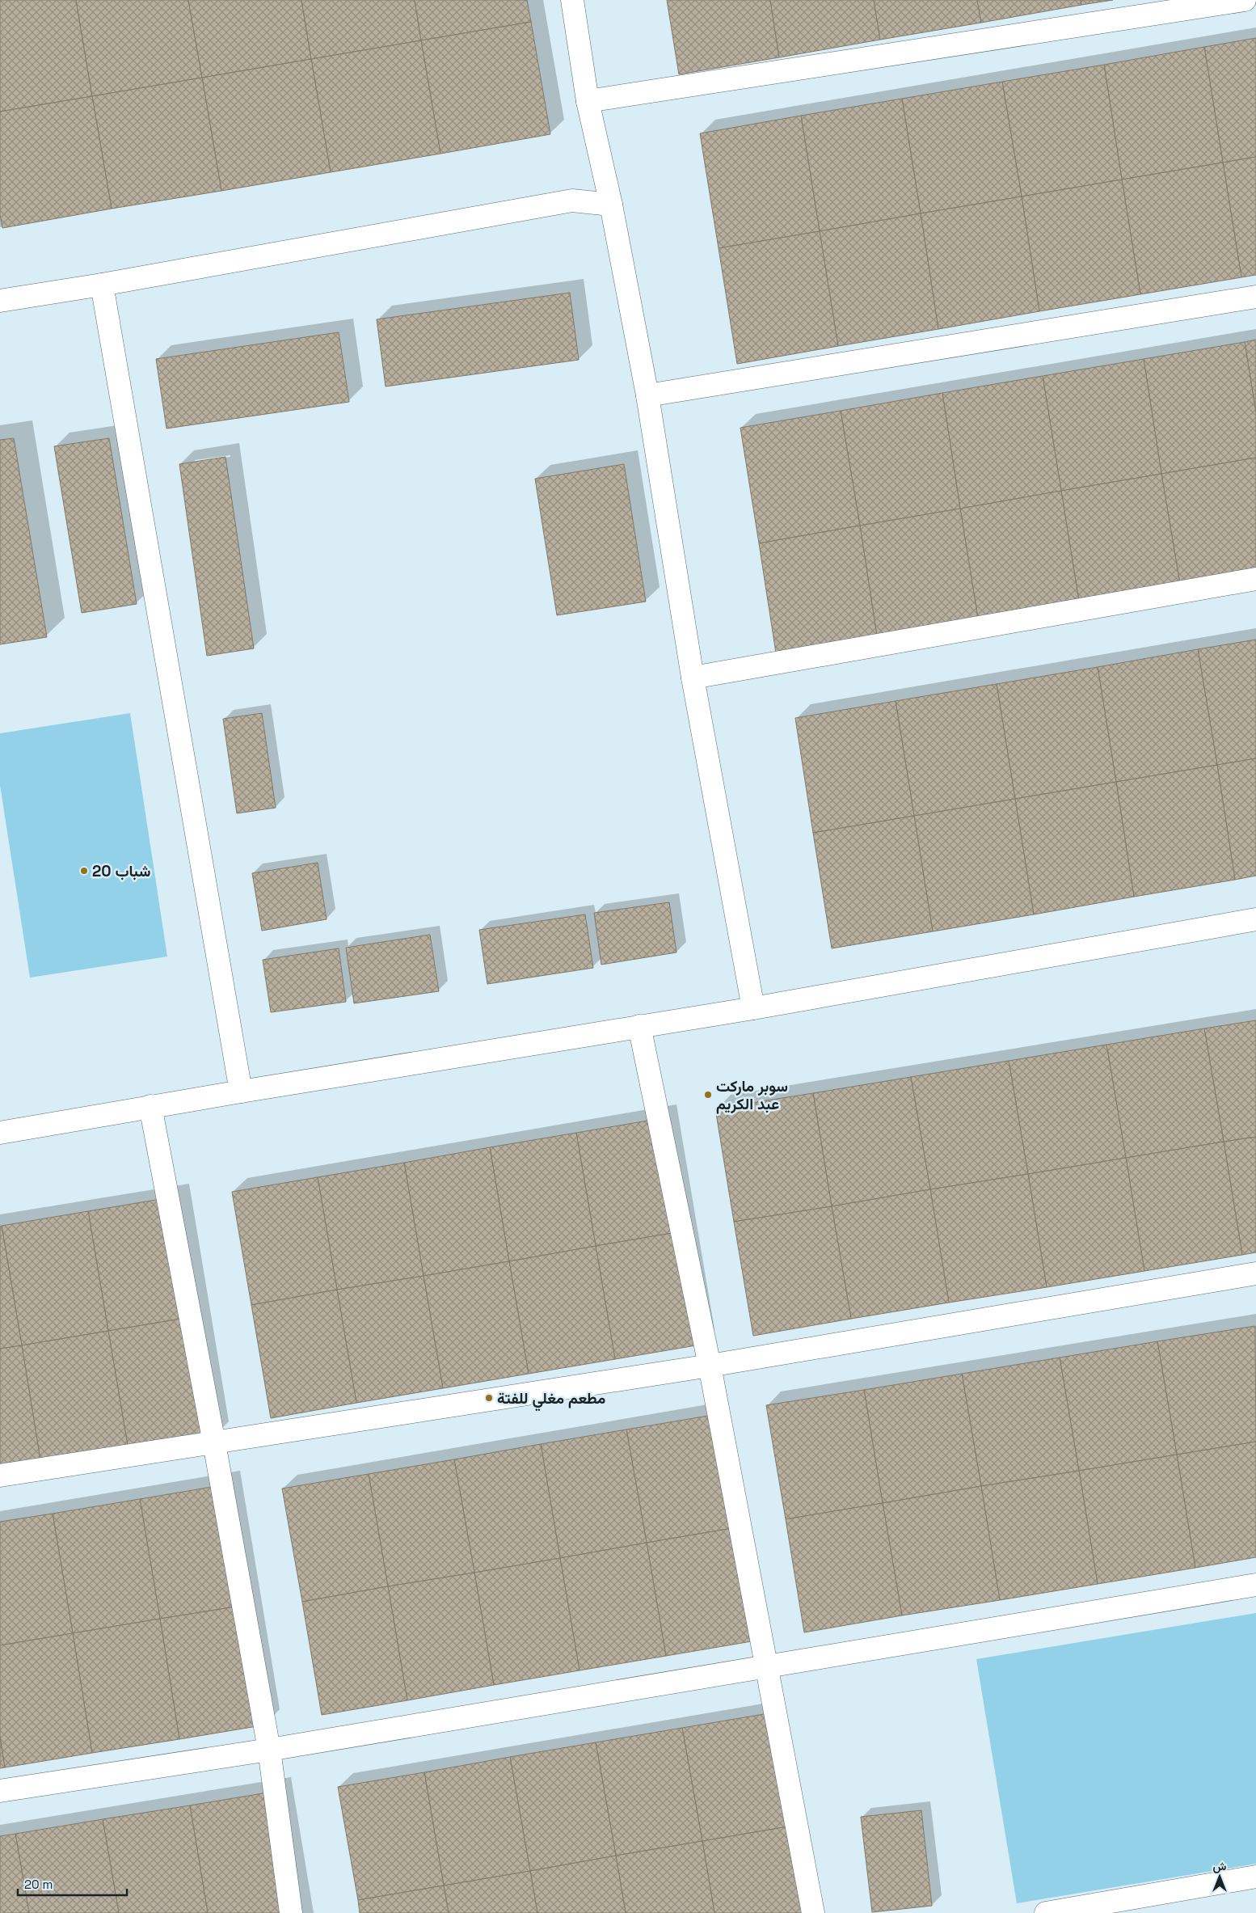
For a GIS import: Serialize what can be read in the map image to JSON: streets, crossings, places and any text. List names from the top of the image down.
{
  "places": ["شباب 20", "سوبر ماركت عبد الكريم", "مطعم مغلي للفتة"],
  "scale_bar": "20 m",
  "north": "top"
}
